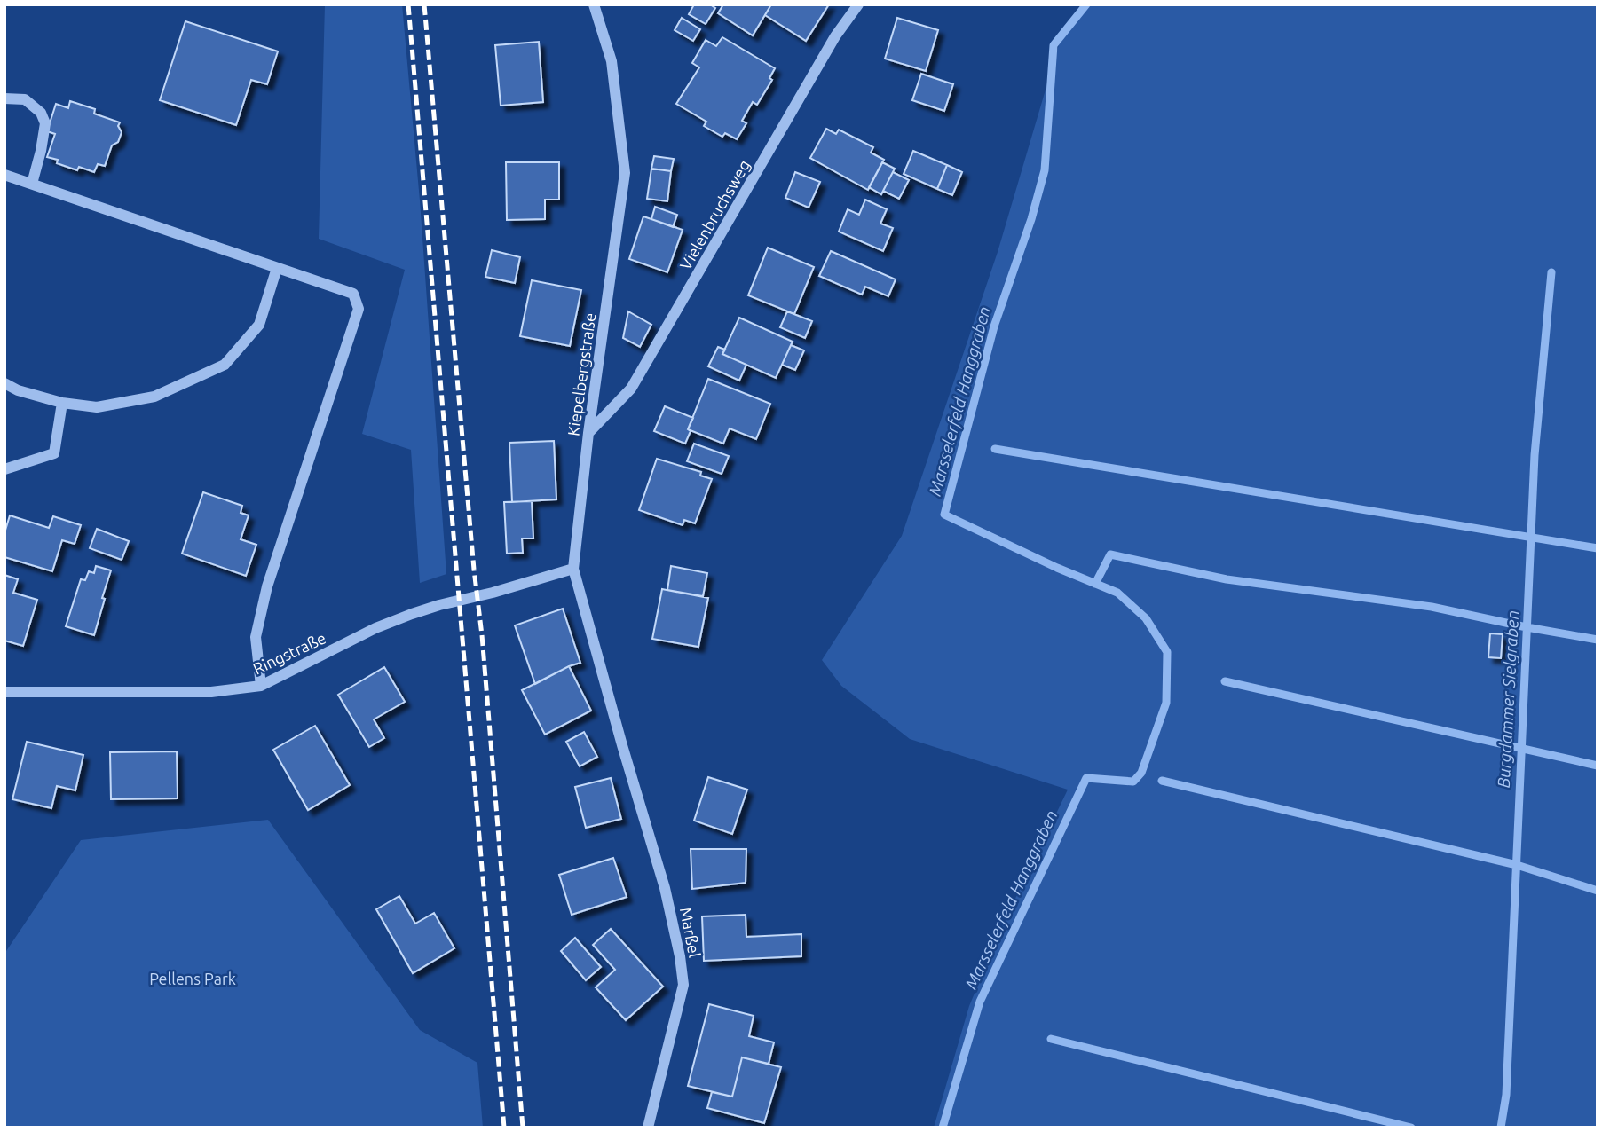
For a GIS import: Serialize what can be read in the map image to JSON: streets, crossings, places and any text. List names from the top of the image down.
{
  "streets": {
    "street": [
      "Vielenbruchsweg",
      "Kiepelbergstraße",
      "Ringstraße",
      "Marßel"
    ]
  },
  "crossings": [
    ["Vielenbruchsweg", "Kiepelbergstraße"],
    ["Kiepelbergstraße", "Ringstraße"],
    ["Kiepelbergstraße", "Marßel"]
  ],
  "water": ["Marsselerfeld Hanggraben", "Burgdammer Sielgraben"],
  "parks": ["Pellens Park"]
}
